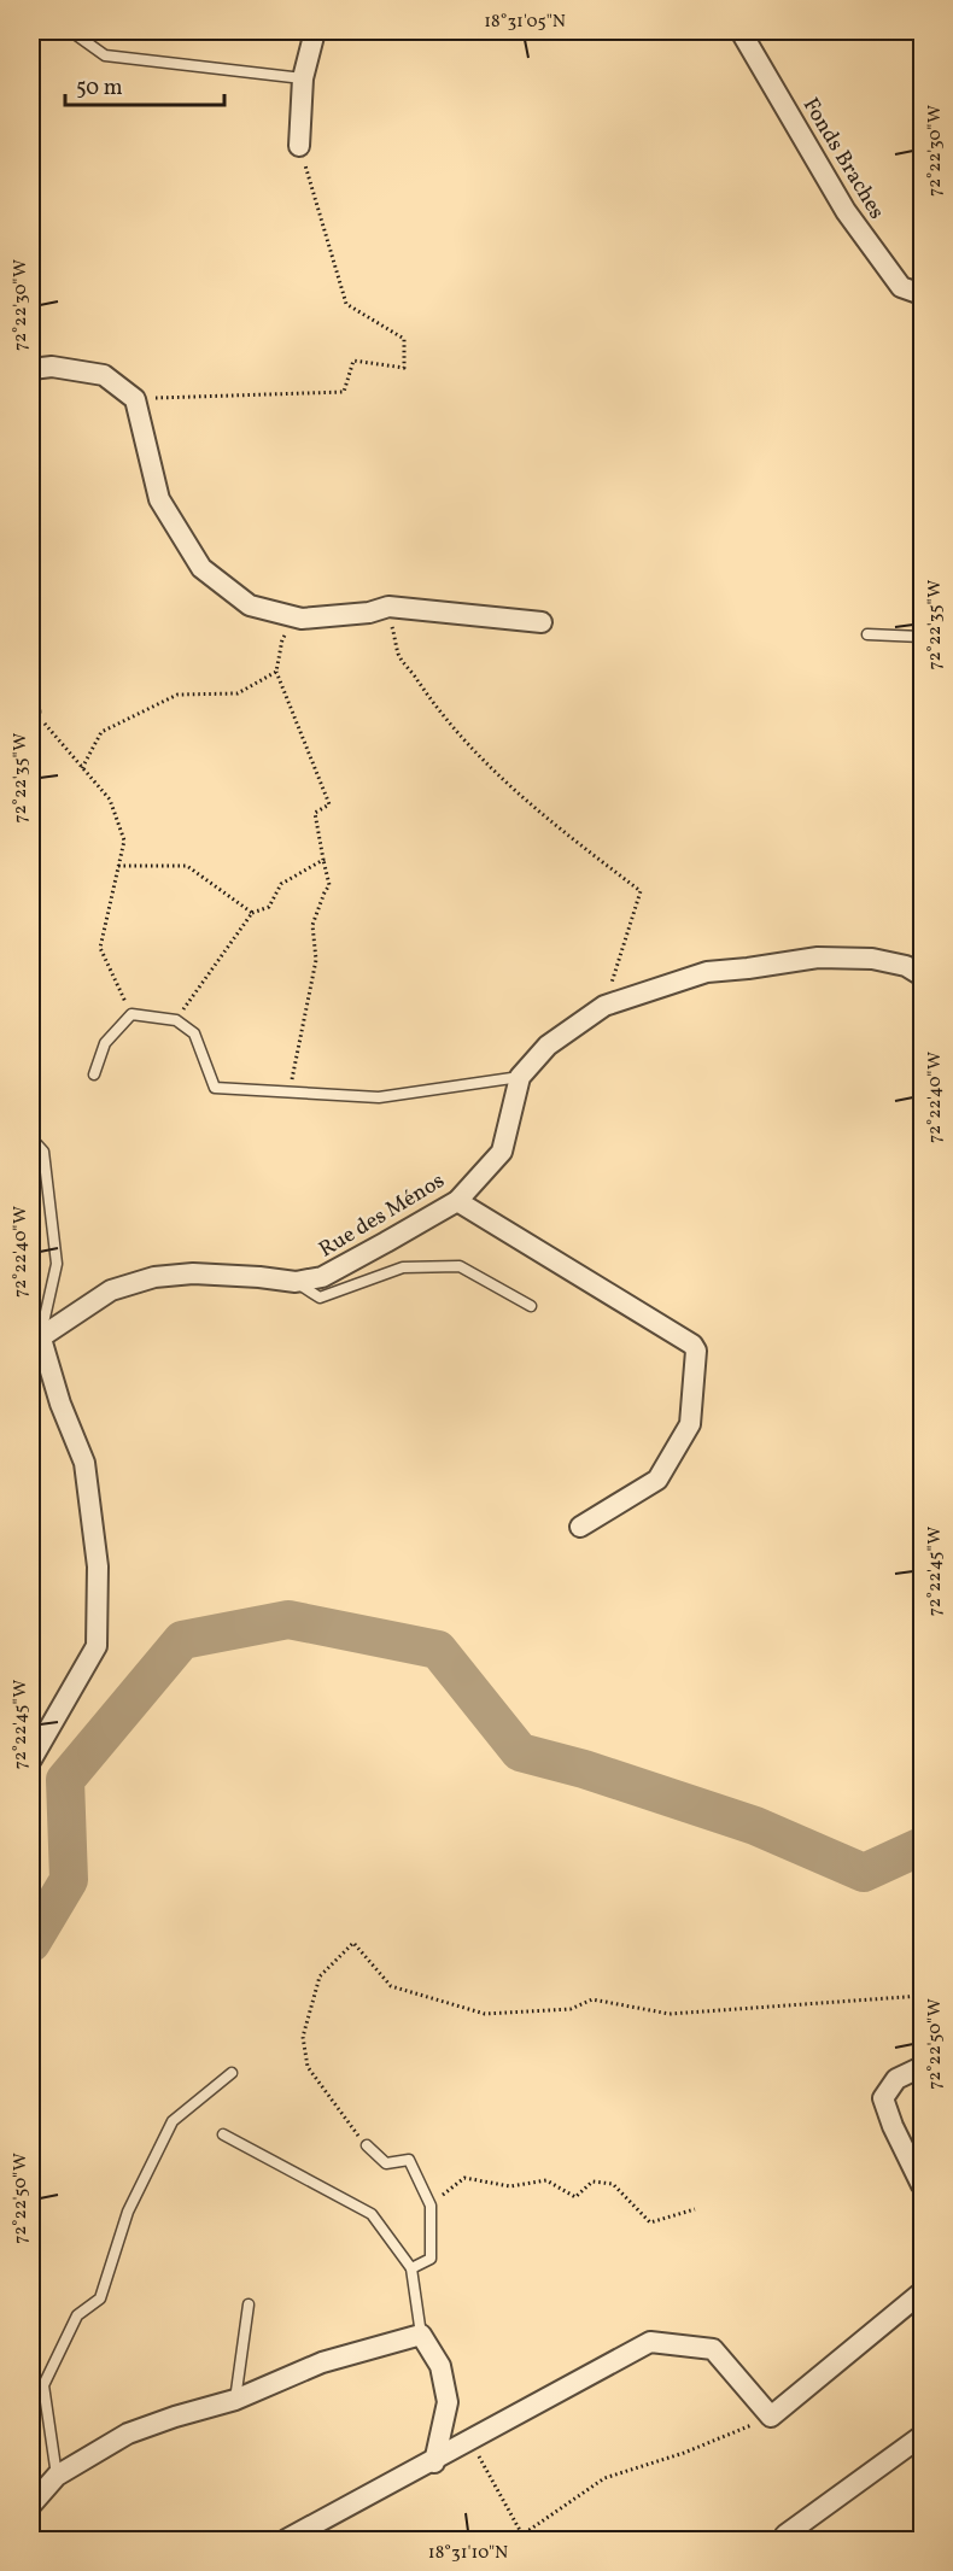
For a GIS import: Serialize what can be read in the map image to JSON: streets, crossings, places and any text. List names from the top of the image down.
{
  "streets": {
    "street": ["Fonds Braches", "Rue des Ménos"]
  },
  "scale_bar": "50 m",
  "coordinates": [
    "18°31'05\"N",
    "72°22'30\"W",
    "72°22'35\"W",
    "72°22'40\"W",
    "72°22'45\"W",
    "72°22'50\"W",
    "18°31'10\"N"
  ]
}
